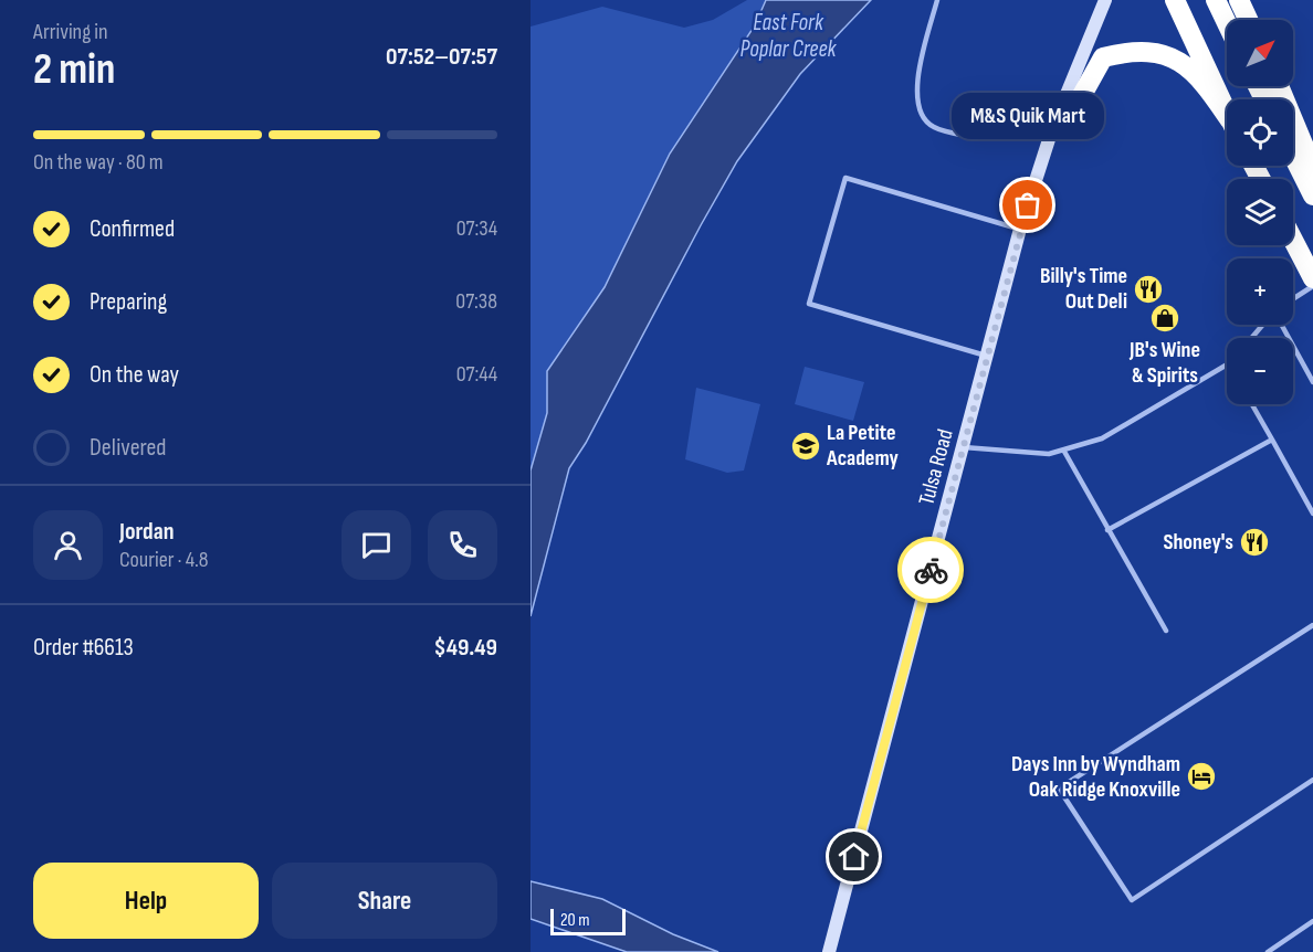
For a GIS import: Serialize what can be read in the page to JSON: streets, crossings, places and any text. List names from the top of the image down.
{
  "streets": {
    "street": ["Tulsa Road"]
  },
  "water": ["East Fork Poplar Creek"],
  "places": {
    "other": ["M&S Quik Mart"],
    "restaurant": ["Billy's Time Out Deli", "Shoney's"],
    "shop": ["JB's Wine & Spirits"],
    "school or university": ["La Petite Academy"],
    "hotel": ["Days Inn by Wyndham Oak Ridge Knoxville"]
  },
  "scale_bar": "20 m",
  "north": "top right",
  "page": {
    "heading": ["2 min", "Arriving in", "07:52–07:57"],
    "panel": [
      "Jordan",
      "Courier · 4.8",
      "Order #6613",
      "$49.49"
    ],
    "map_buttons": ["+", "−"],
    "bubble": "M&S Quik Mart",
    "bar": "On the way · 80 m",
    "list": [
      ["Confirmed", "07:34"],
      ["Preparing", "07:38"],
      ["On the way", "07:44"],
      "Delivered"
    ],
    "buttons": ["Help", "Share"],
    "scale": "20 m"
  }
}
